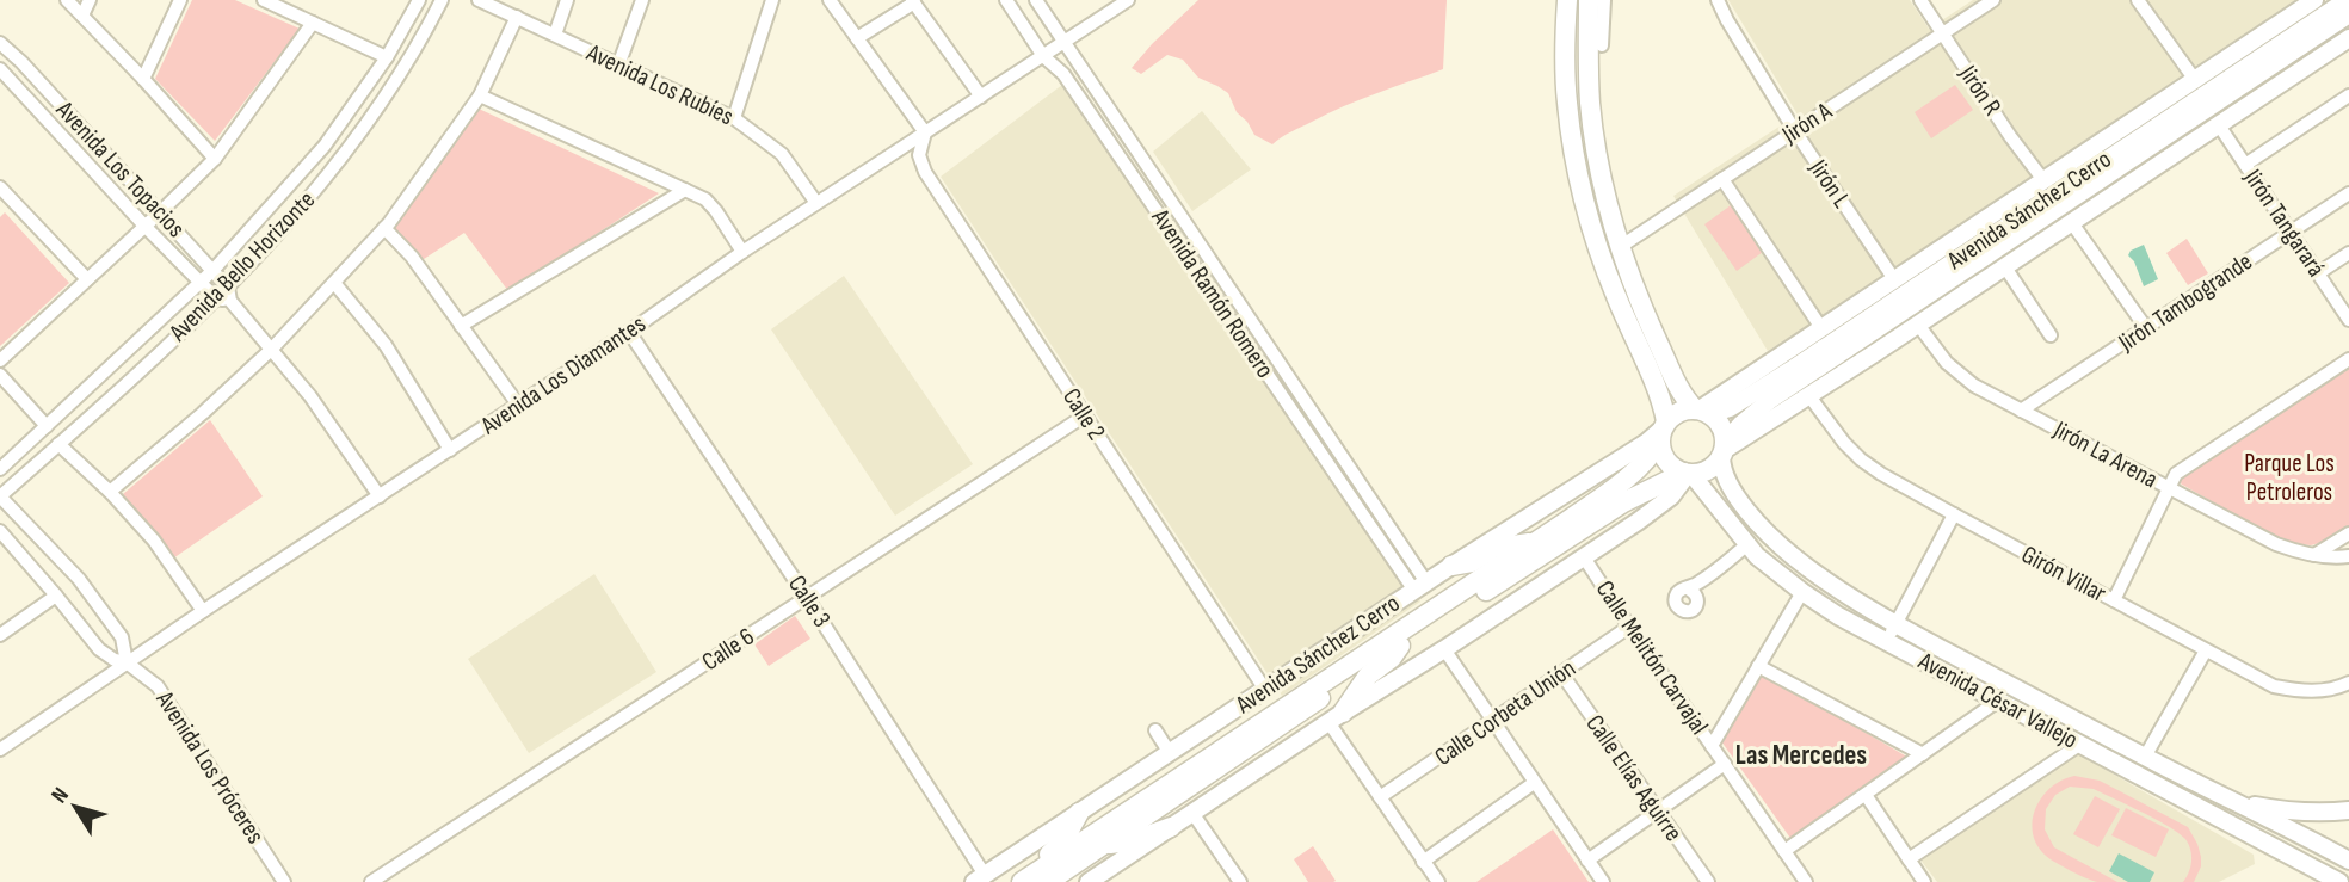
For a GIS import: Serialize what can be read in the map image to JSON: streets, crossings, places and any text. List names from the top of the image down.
{
  "streets": {
    "highway": ["Avenida Sánchez Cerro"],
    "main road": ["Avenida César Vallejo"],
    "street": [
      "Avenida Los Rubíes",
      "Jirón R",
      "Jirón A",
      "Avenida Los Topacios",
      "Jirón L",
      "Jirón Tangarará",
      "Avenida Bello Horizonte",
      "Avenida Ramón Romero",
      "Jirón Tambogrande",
      "Avenida Los Diamantes",
      "Calle 2",
      "Jirón La Arena",
      "Girón Villar",
      "Calle 3",
      "Calle 6",
      "Calle Melitón Carvajal",
      "Calle Corbeta Unión",
      "Avenida Los Próceres",
      "Calle Elías Aguirre"
    ]
  },
  "crossings": [
    ["Avenida Los Rubíes", "Avenida Los Diamantes"],
    ["Jirón R", "Jirón A"],
    ["Jirón R", "Avenida Sánchez Cerro"],
    ["Jirón A", "Jirón L"],
    ["Avenida Los Topacios", "Avenida Bello Horizonte"],
    ["Avenida Los Topacios", "Avenida Los Diamantes"],
    ["Jirón L", "Avenida Sánchez Cerro"],
    ["Avenida Sánchez Cerro", "Jirón Tangarará"],
    ["Avenida Sánchez Cerro", "Avenida Ramón Romero"],
    ["Avenida Sánchez Cerro", "Calle 2"],
    ["Avenida Sánchez Cerro", "Jirón La Arena"],
    ["Avenida Sánchez Cerro", "Girón Villar"],
    ["Avenida Sánchez Cerro", "Calle 3"],
    ["Avenida Sánchez Cerro", "Avenida César Vallejo"],
    ["Jirón Tangarará", "Jirón Tambogrande"],
    ["Avenida Ramón Romero", "Avenida Los Diamantes"],
    ["Jirón Tambogrande", "Jirón La Arena"],
    ["Avenida Los Diamantes", "Calle 2"],
    ["Avenida Los Diamantes", "Calle 3"],
    ["Avenida Los Diamantes", "Avenida Los Próceres"],
    ["Calle 2", "Calle 6"],
    ["Calle 3", "Calle 6"],
    ["Calle Melitón Carvajal", "Calle Corbeta Unión"],
    ["Calle Corbeta Unión", "Calle Elías Aguirre"]
  ],
  "districts": ["Las Mercedes"],
  "parks": ["Parque Los Petroleros"],
  "north": "top left"
}
